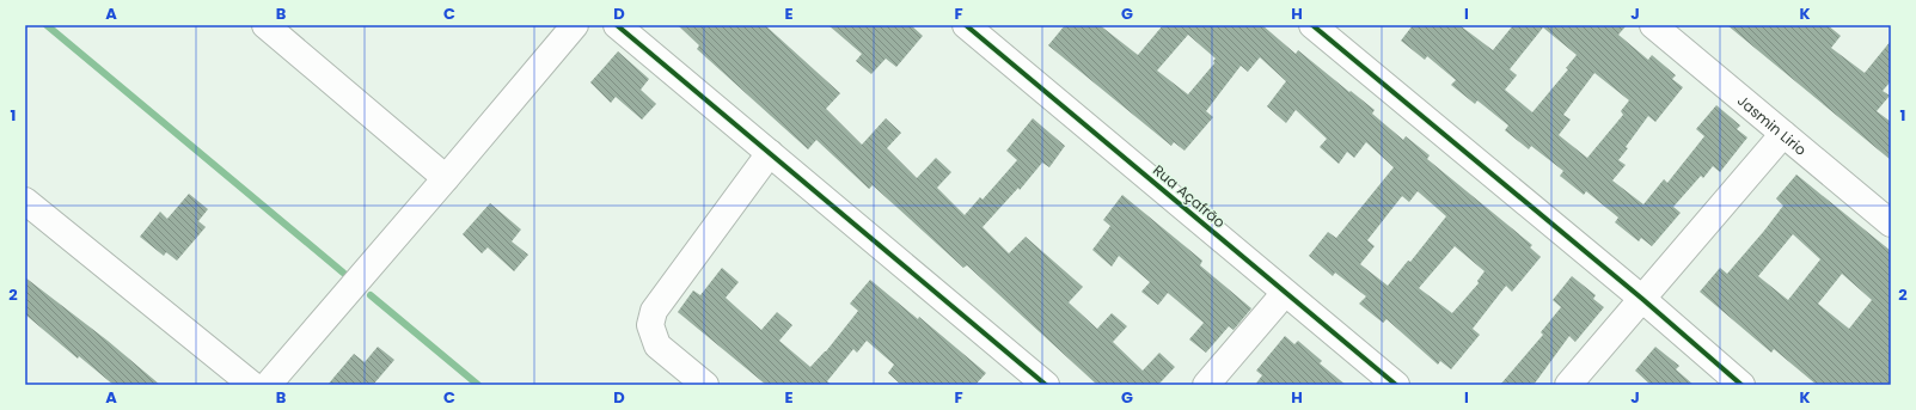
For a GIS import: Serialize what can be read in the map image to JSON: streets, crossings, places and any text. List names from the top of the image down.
{
  "streets": {
    "street": ["Jasmin Lirio", "Rua Açafrão"]
  },
  "grid": {
    "columns": [
      "A",
      "B",
      "C",
      "D",
      "E",
      "F",
      "G",
      "H",
      "I",
      "J",
      "K"
    ],
    "rows": ["1", "2"]
  }
}
